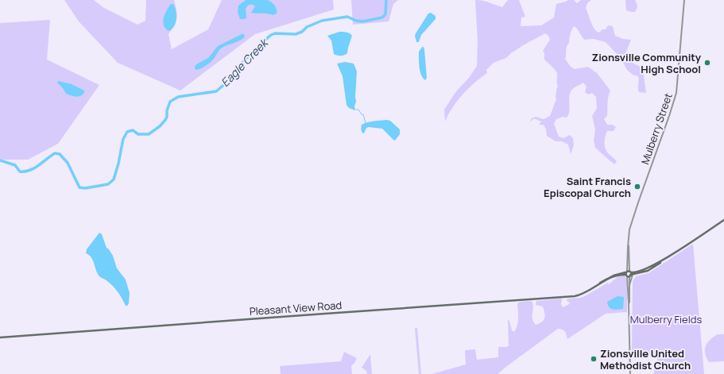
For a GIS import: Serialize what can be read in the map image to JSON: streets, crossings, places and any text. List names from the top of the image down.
{
  "streets": {
    "main road": ["Pleasant View Road"],
    "street": ["Mulberry Street"]
  },
  "crossings": [
    ["Mulberry Street", "Pleasant View Road"]
  ],
  "water": ["Eagle Creek"],
  "parks": ["Mulberry Fields"],
  "places": ["Zionsville Community High School", "Saint Francis Episcopal Church", "Zionsville United Methodist Church"]
}
